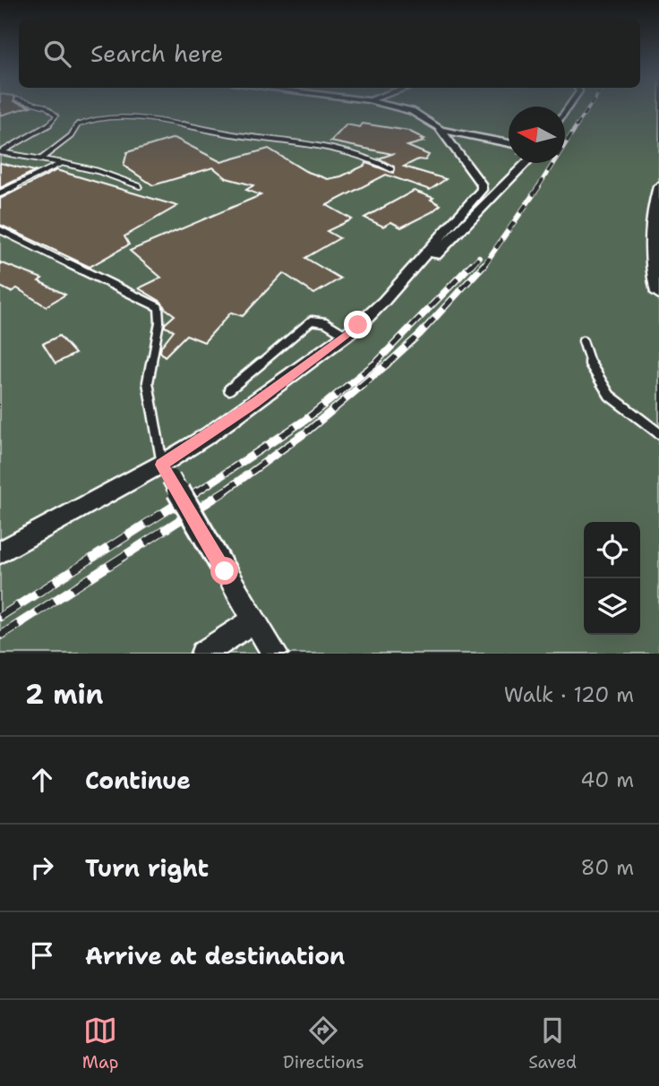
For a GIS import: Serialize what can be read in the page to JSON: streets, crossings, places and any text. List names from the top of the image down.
{
  "north": "left",
  "page": {
    "search": "Search here",
    "heading": ["2 min", "Walk · 120 m"],
    "list": [
      ["Continue", "40 m"],
      ["Turn right", "80 m"],
      "Arrive at destination"
    ],
    "nav": ["Map", "Directions", "Saved"]
  }
}
